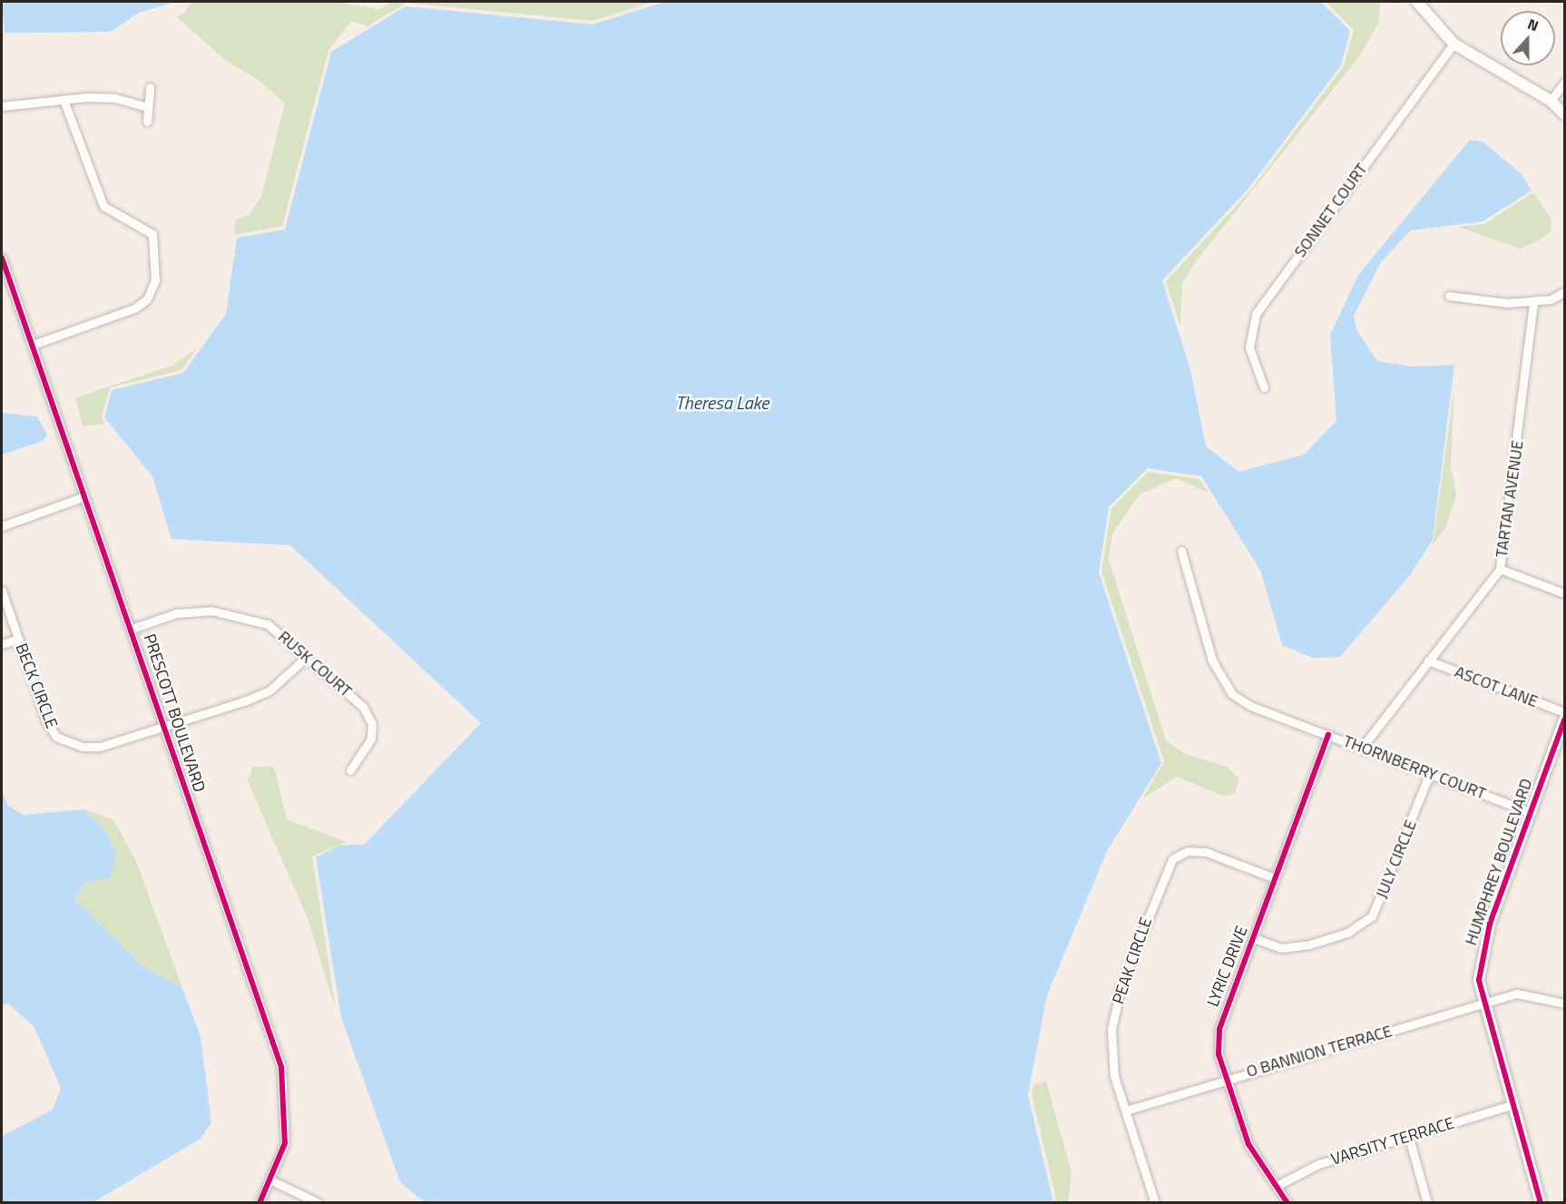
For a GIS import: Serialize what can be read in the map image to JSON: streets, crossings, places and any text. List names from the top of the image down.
{
  "streets": {
    "street": [
      "SONNET COURT",
      "TARTAN AVENUE",
      "RUSK COURT",
      "BECK CIRCLE",
      "ASCOT LANE",
      "PRESCOTT BOULEVARD",
      "THORNBERRY COURT",
      "JULY CIRCLE",
      "HUMPHREY BOULEVARD",
      "PEAK CIRCLE",
      "LYRIC DRIVE",
      "O BANNION TERRACE",
      "VARSITY TERRACE"
    ]
  },
  "crossings": [
    ["TARTAN AVENUE", "ASCOT LANE"],
    ["TARTAN AVENUE", "THORNBERRY COURT"],
    ["RUSK COURT", "BECK CIRCLE"],
    ["RUSK COURT", "PRESCOTT BOULEVARD"],
    ["BECK CIRCLE", "PRESCOTT BOULEVARD"],
    ["THORNBERRY COURT", "JULY CIRCLE"],
    ["THORNBERRY COURT", "HUMPHREY BOULEVARD"],
    ["THORNBERRY COURT", "LYRIC DRIVE"],
    ["JULY CIRCLE", "LYRIC DRIVE"],
    ["HUMPHREY BOULEVARD", "O BANNION TERRACE"],
    ["HUMPHREY BOULEVARD", "VARSITY TERRACE"],
    ["PEAK CIRCLE", "LYRIC DRIVE"],
    ["PEAK CIRCLE", "O BANNION TERRACE"],
    ["LYRIC DRIVE", "O BANNION TERRACE"],
    ["LYRIC DRIVE", "VARSITY TERRACE"]
  ],
  "water": ["Theresa Lake"],
  "north": "top"
}
